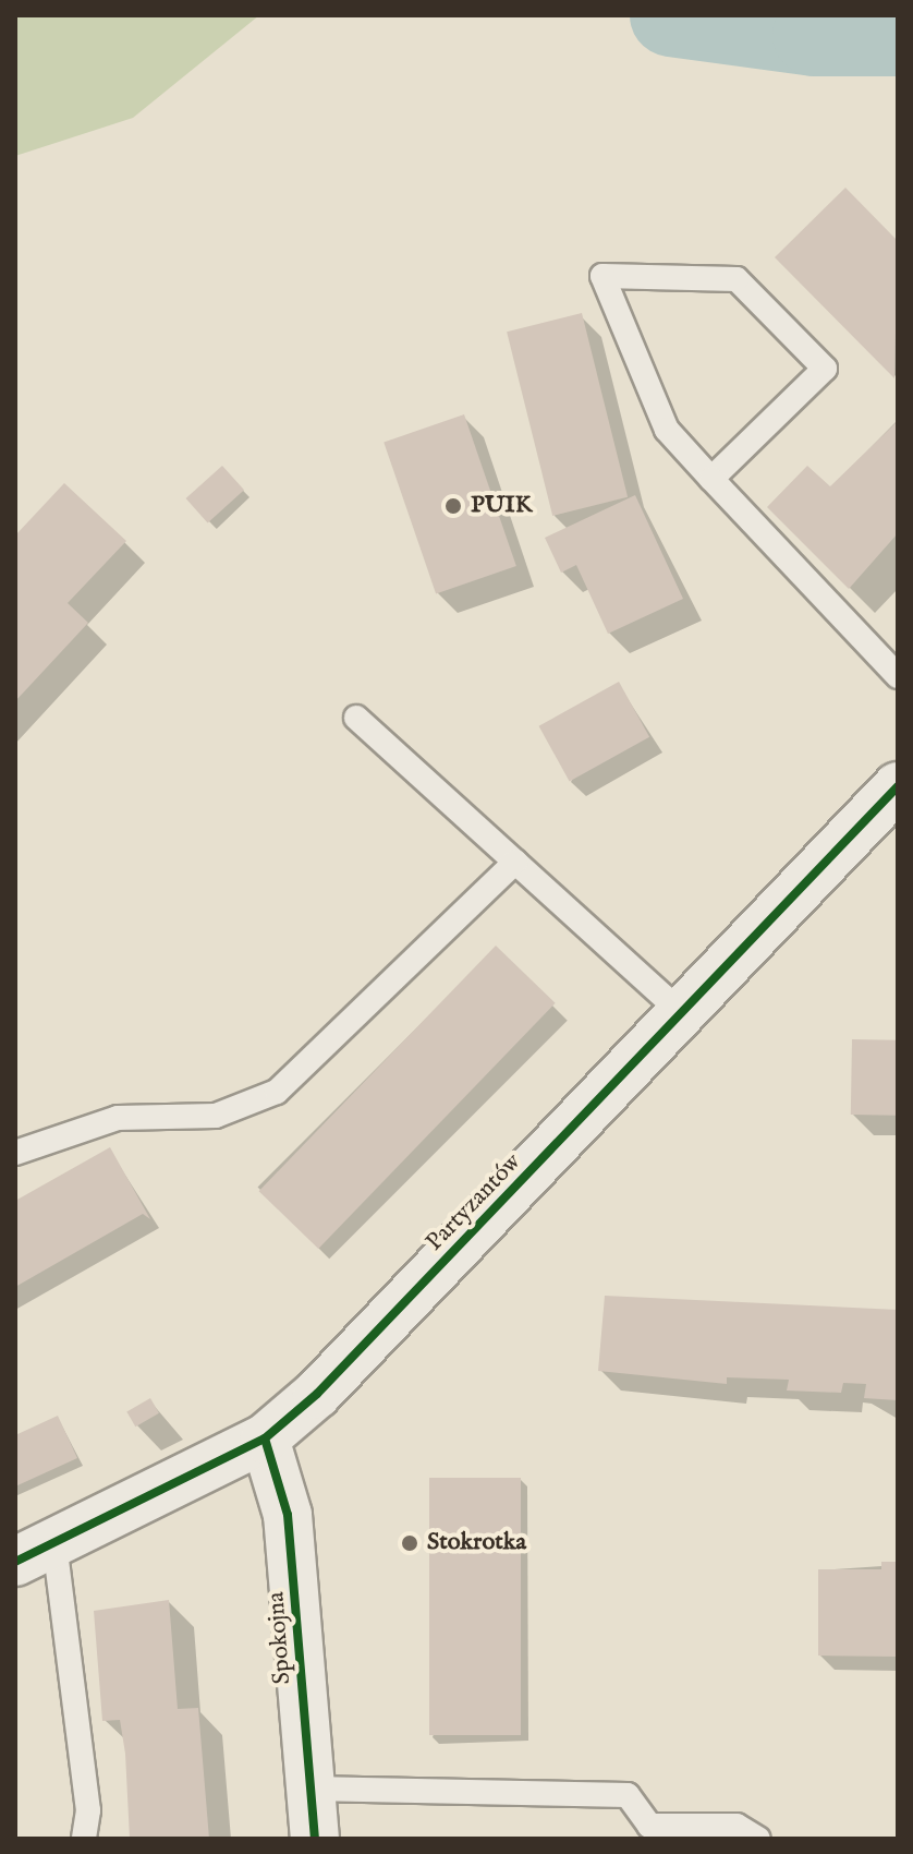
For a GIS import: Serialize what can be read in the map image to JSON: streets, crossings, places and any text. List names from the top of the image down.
{
  "streets": {
    "street": ["Partyzantów", "Spokojna"]
  },
  "crossings": [
    ["Partyzantów", "Spokojna"]
  ],
  "places": ["PUIK", "Stokrotka"]
}
